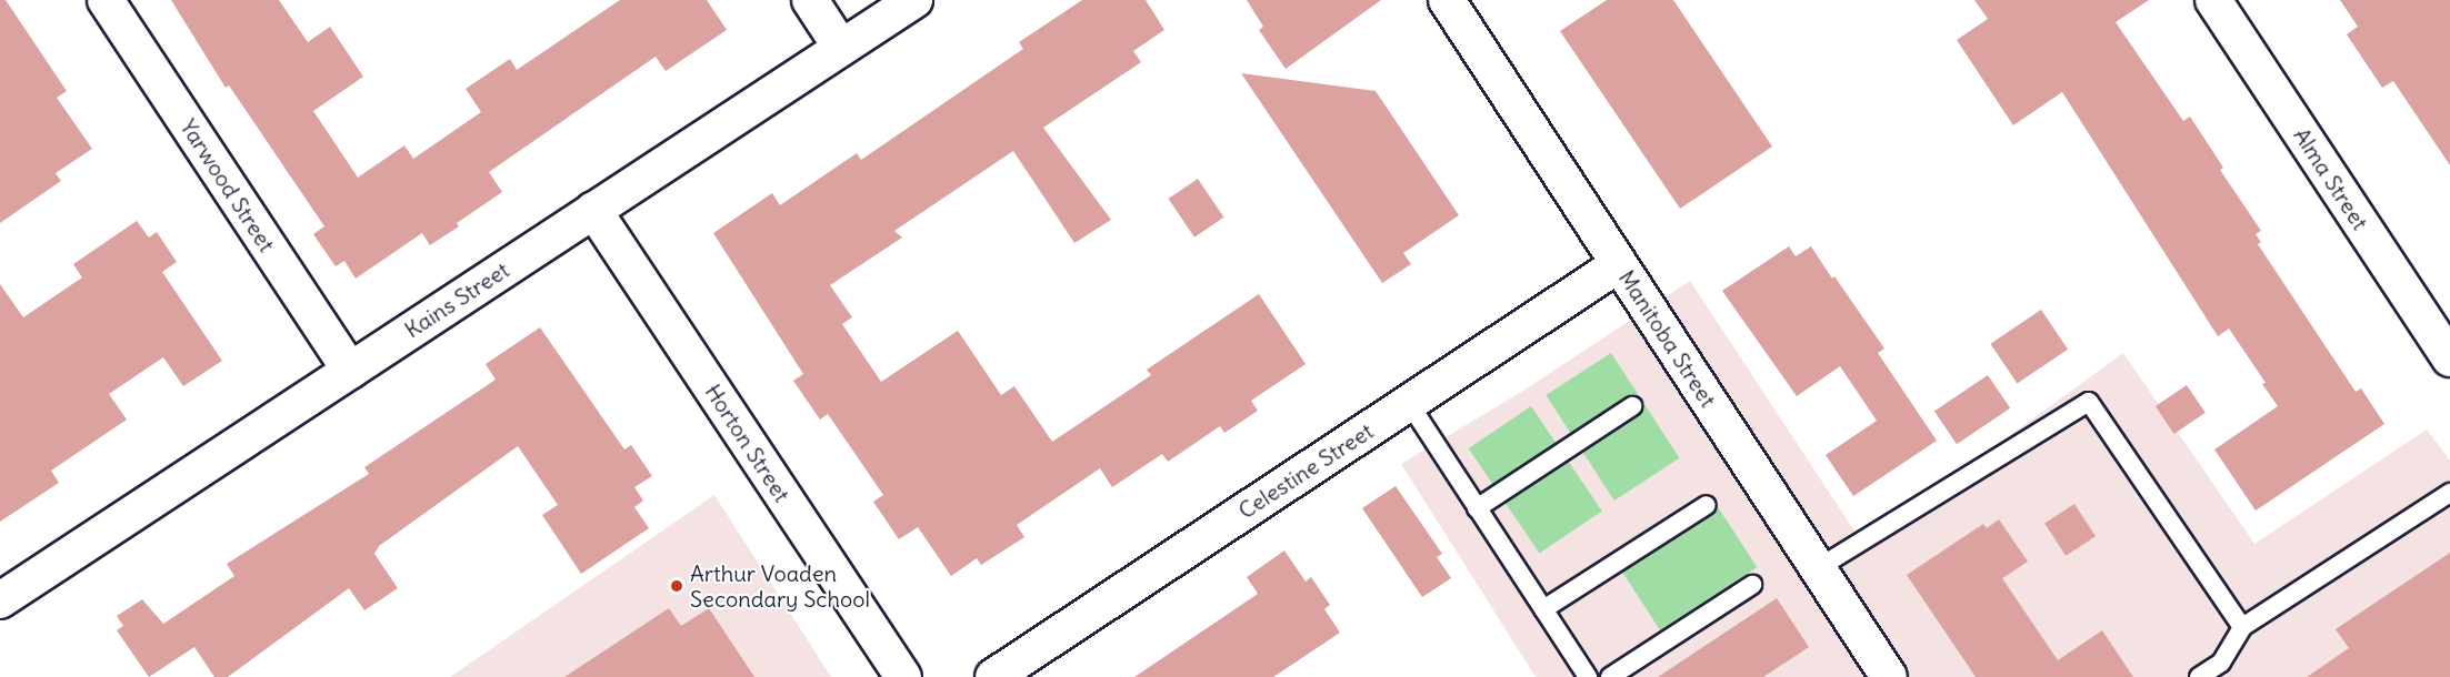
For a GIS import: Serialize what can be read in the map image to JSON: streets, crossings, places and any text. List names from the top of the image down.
{
  "streets": {
    "street": [
      "Alma Street",
      "Yarwood Street",
      "Kains Street",
      "Manitoba Street",
      "Horton Street",
      "Celestine Street"
    ]
  },
  "crossings": [
    ["Yarwood Street", "Kains Street"],
    ["Kains Street", "Horton Street"],
    ["Manitoba Street", "Celestine Street"]
  ],
  "places": ["Arthur Voaden Secondary School"]
}
